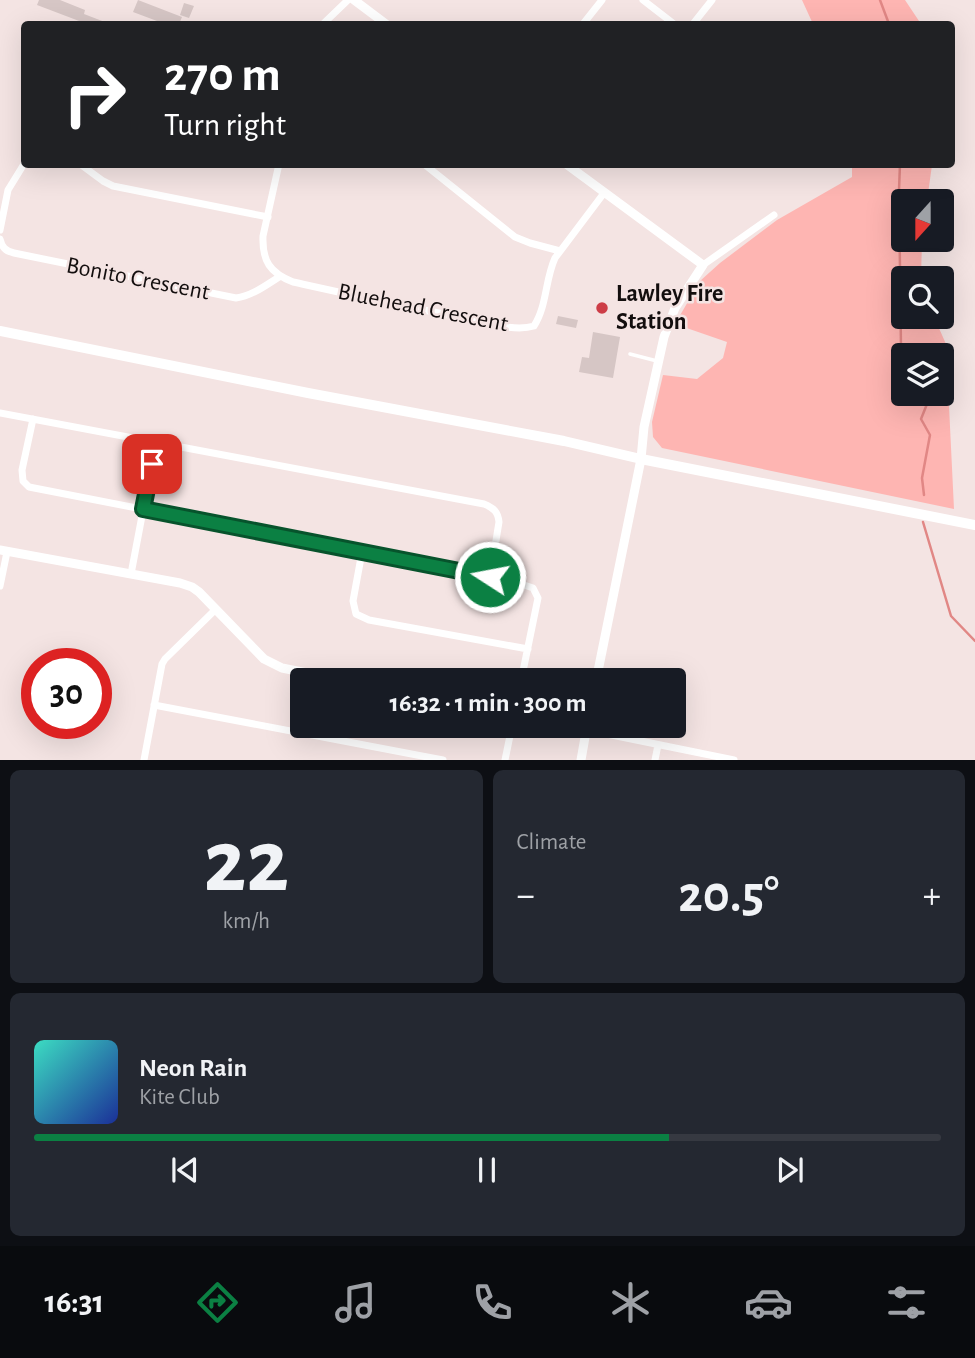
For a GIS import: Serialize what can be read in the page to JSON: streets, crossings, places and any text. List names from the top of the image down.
{
  "streets": {
    "street": ["Bonito Crescent", "Bluehead Crescent"]
  },
  "crossings": [
    ["Bonito Crescent", "Bluehead Crescent"]
  ],
  "places": ["Lawley Fire Station"],
  "north": "bottom",
  "page": {
    "turn": ["270 m", "Turn right"],
    "limit": "30",
    "trip": "16:32 · 1 min · 300 m",
    "tile": [
      ["22", "km/h"],
      "Climate"
    ],
    "heat": ["−", "20.5°", "+"],
    "song": ["Neon Rain", "Kite Club"],
    "tabs": "16:31"
  }
}
